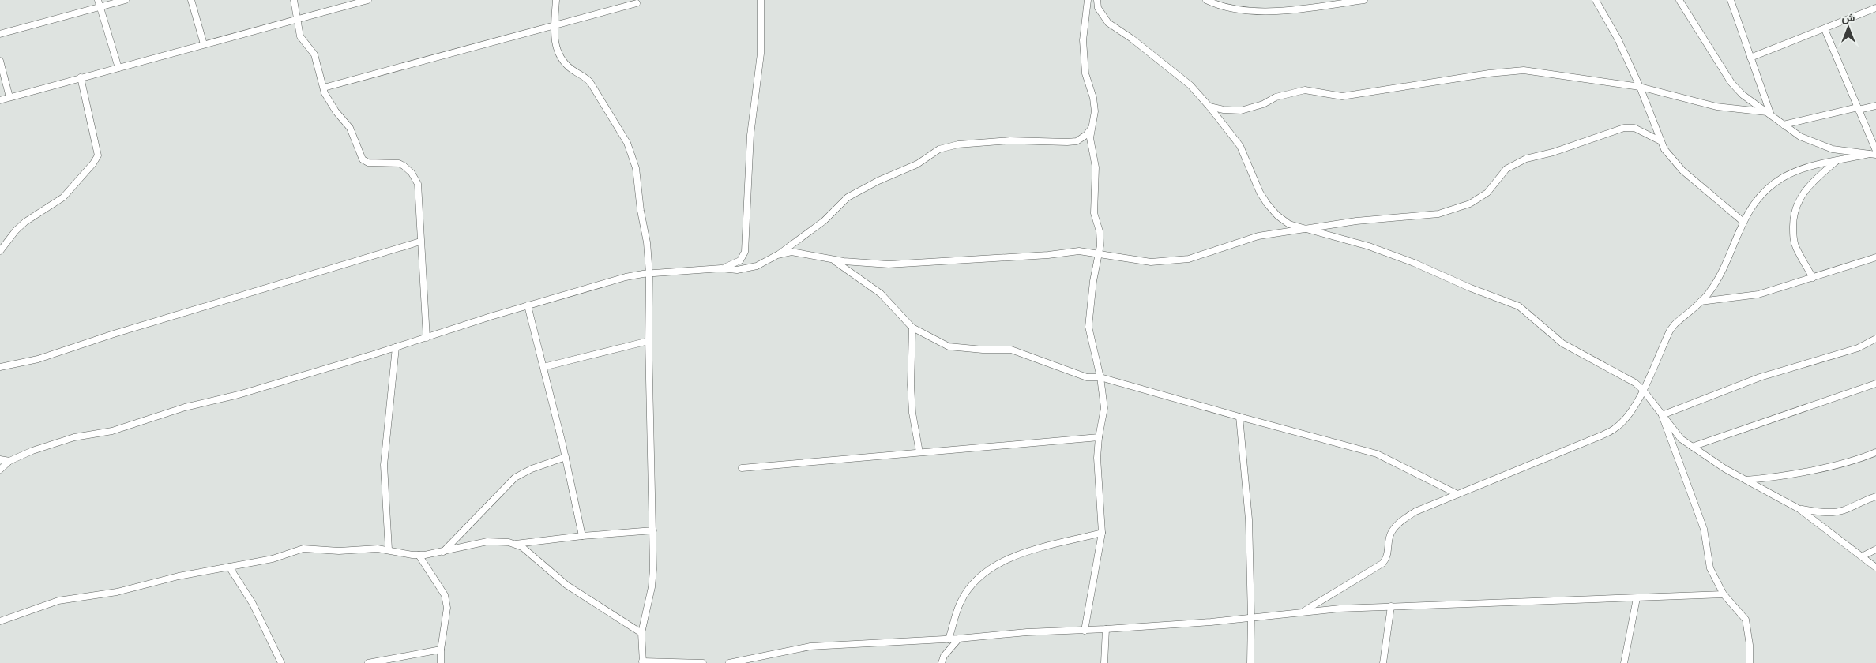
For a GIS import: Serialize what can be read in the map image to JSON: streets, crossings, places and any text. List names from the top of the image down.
{
  "north": "top"
}
